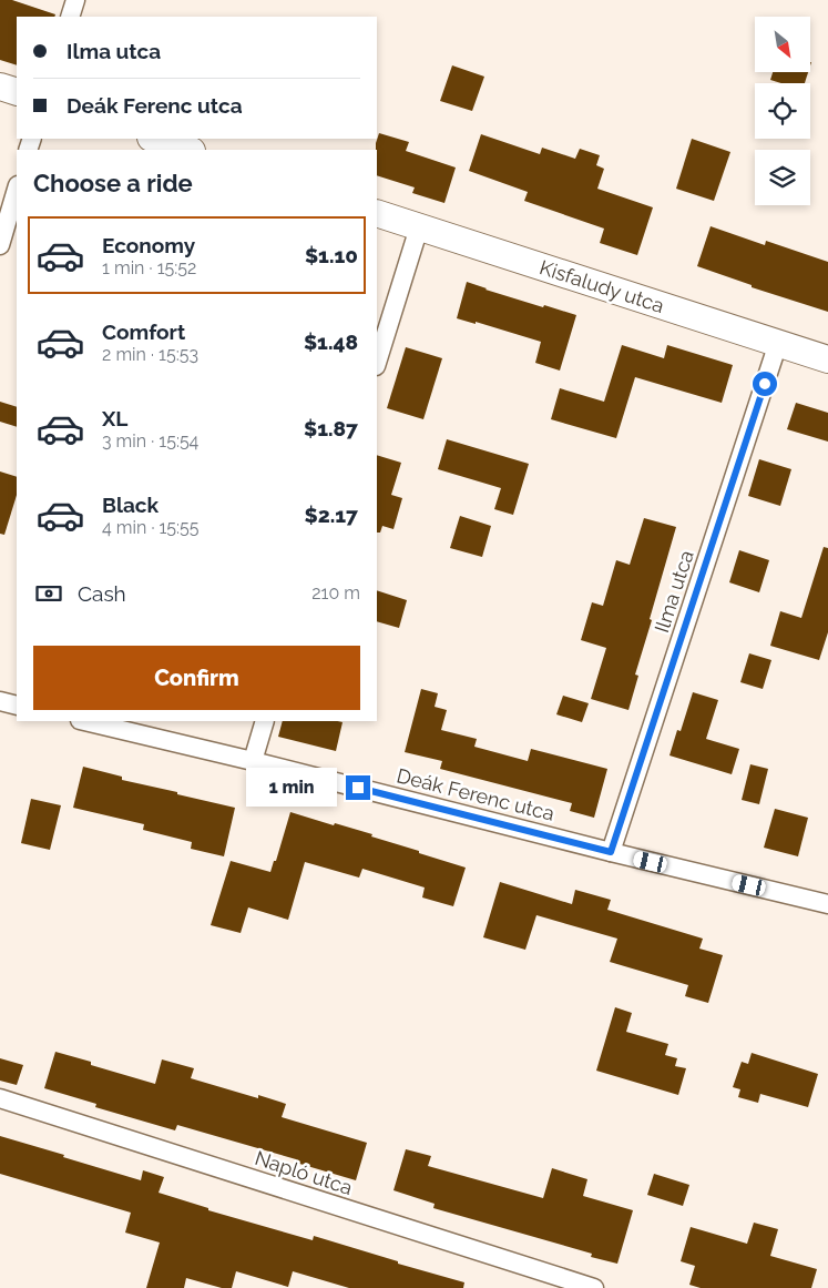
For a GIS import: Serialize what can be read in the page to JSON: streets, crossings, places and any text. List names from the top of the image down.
{
  "streets": {
    "street": [
      "Kisfaludy utca",
      "Ilma utca",
      "Deák Ferenc utca",
      "Napló utca"
    ]
  },
  "crossings": [
    ["Kisfaludy utca", "Ilma utca"],
    ["Ilma utca", "Deák Ferenc utca"]
  ],
  "north": "bottom right",
  "page": {
    "banner": ["Ilma utca", "Deák Ferenc utca"],
    "heading": "Choose a ride",
    "list": [
      {
        "name": "Economy",
        "note": "1 min · 15:52",
        "value": "$1.10"
      },
      {
        "name": "Comfort",
        "note": "2 min · 15:53",
        "value": "$1.48"
      },
      {
        "name": "XL",
        "note": "3 min · 15:54",
        "value": "$1.87"
      },
      {
        "name": "Black",
        "note": "4 min · 15:55",
        "value": "$2.17"
      }
    ],
    "pay": ["Cash", "210 m"],
    "buttons": "Confirm",
    "bubble": "1 min"
  }
}
